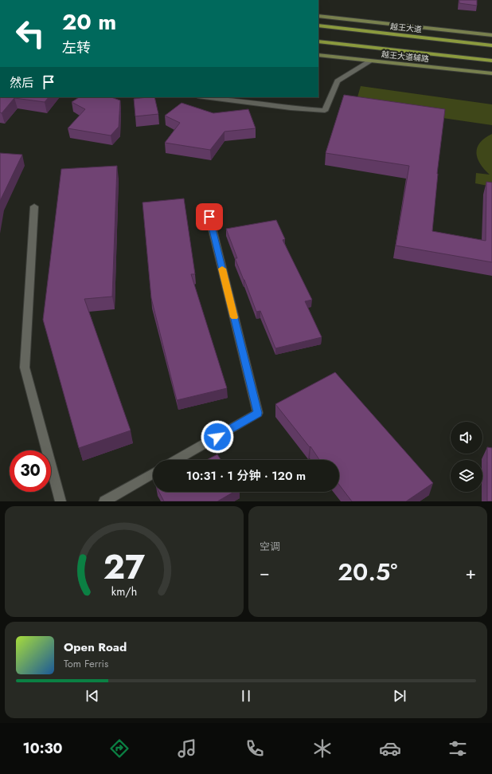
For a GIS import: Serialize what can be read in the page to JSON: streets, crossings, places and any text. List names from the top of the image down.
{
  "streets": {
    "main road": ["越王大道", "越王大道辅路"]
  },
  "page": {
    "turn": ["20 m", "左转"],
    "then": "然后",
    "limit": "30",
    "trip": "10:31 · 1 分钟 · 120 m",
    "tile": "空调",
    "heat": ["−", "20.5°", "+"],
    "song": ["Open Road", "Tom Ferris"],
    "tabs": "10:30",
    "gauge": ["27", "km/h"]
  }
}
